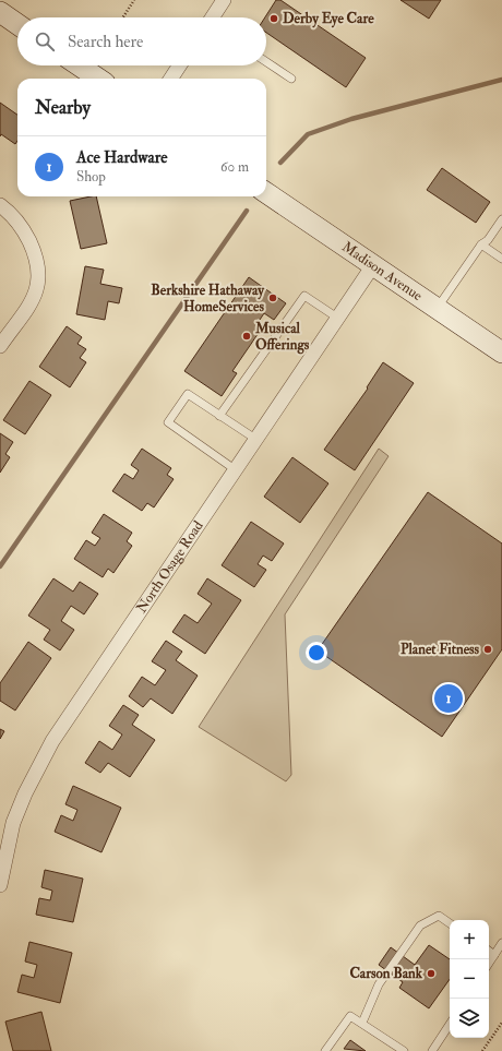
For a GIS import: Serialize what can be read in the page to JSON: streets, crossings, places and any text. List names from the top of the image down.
{
  "streets": {
    "main road": ["Madison Avenue"],
    "street": ["North Osage Road"]
  },
  "crossings": [
    ["Madison Avenue", "North Osage Road"]
  ],
  "places": [
    "Derby Eye Care",
    "Berkshire Hathaway HomeServices",
    "Musical Offerings",
    "Planet Fitness",
    "Carson Bank"
  ],
  "page": {
    "search": "Search here",
    "heading": "Nearby",
    "list": [
      {
        "mark": "1",
        "name": "Ace Hardware",
        "note": "Shop",
        "value": "60 m"
      }
    ],
    "pins": "1",
    "map_buttons": ["+", "−"]
  }
}
